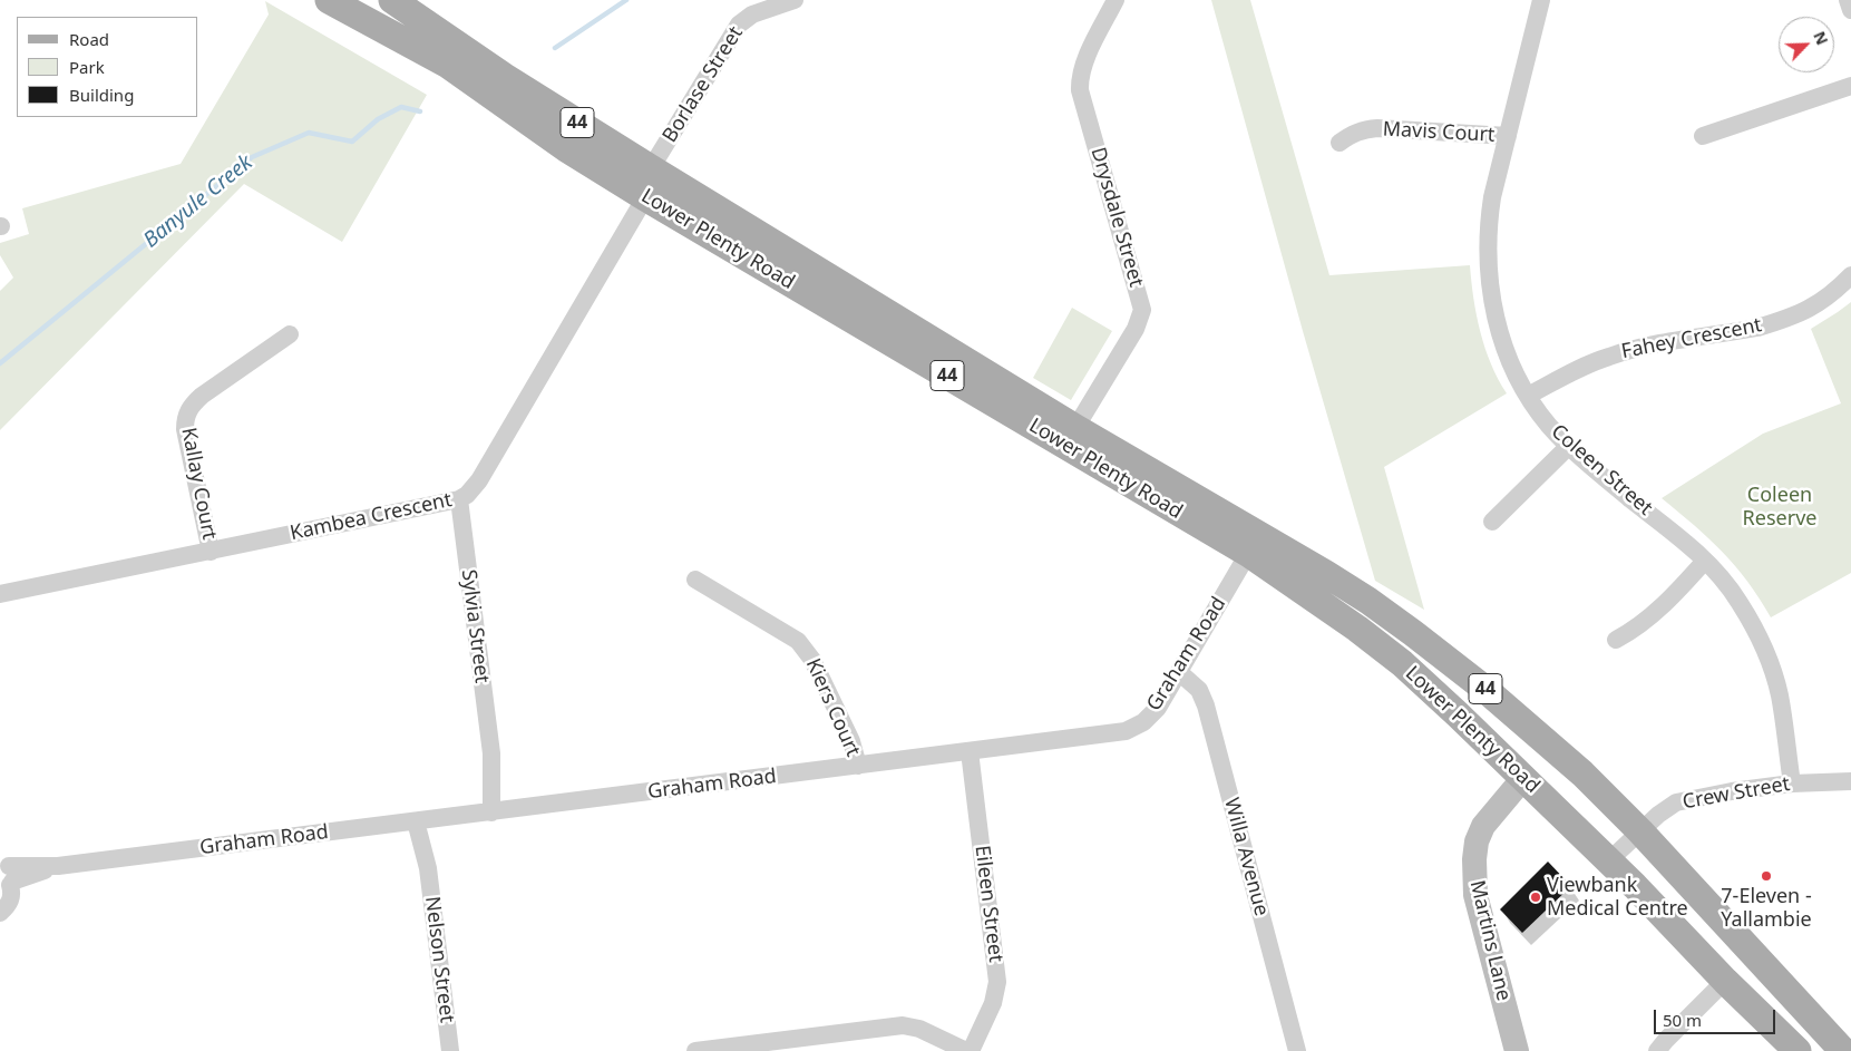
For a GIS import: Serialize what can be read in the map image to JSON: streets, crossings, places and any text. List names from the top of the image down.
{
  "streets": {
    "main road": ["44", "Lower Plenty Road"],
    "street": [
      "Borlase Street",
      "Mavis Court",
      "Drysdale Street",
      "Fahey Crescent",
      "Coleen Street",
      "Kallay Court",
      "Kambea Crescent",
      "Sylvia Street",
      "Graham Road",
      "Kiers Court",
      "Crew Street",
      "Willa Avenue",
      "Eileen Street",
      "Martins Lane",
      "Nelson Street"
    ]
  },
  "crossings": [
    ["Borlase Street", "Lower Plenty Road"],
    ["Mavis Court", "Coleen Street"],
    ["Drysdale Street", "Lower Plenty Road"],
    ["Lower Plenty Road", "Kambea Crescent"],
    ["Lower Plenty Road", "Graham Road"],
    ["Lower Plenty Road", "Crew Street"],
    ["Lower Plenty Road", "Martins Lane"],
    ["Fahey Crescent", "Coleen Street"],
    ["Coleen Street", "Crew Street"],
    ["Kallay Court", "Kambea Crescent"],
    ["Kambea Crescent", "Sylvia Street"],
    ["Sylvia Street", "Graham Road"],
    ["Graham Road", "Kiers Court"],
    ["Graham Road", "Willa Avenue"],
    ["Graham Road", "Eileen Street"],
    ["Graham Road", "Nelson Street"]
  ],
  "water": ["Banyule Creek"],
  "parks": ["Coleen Reserve"],
  "places": ["7-Eleven - Yallambie", "Viewbank Medical Centre"],
  "legend": ["Road", "Park", "Building"],
  "scale_bar": "50 m",
  "north": "top right"
}
